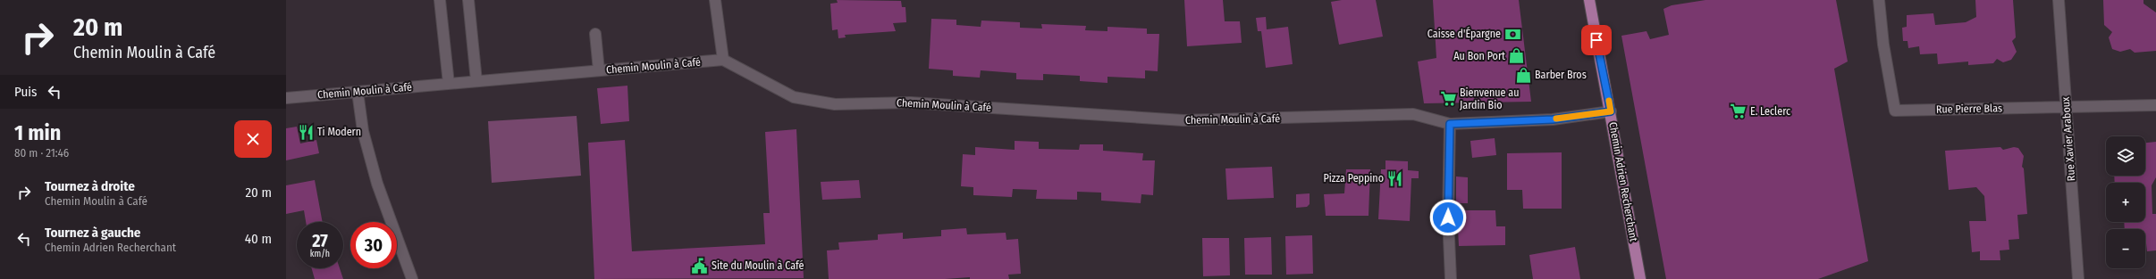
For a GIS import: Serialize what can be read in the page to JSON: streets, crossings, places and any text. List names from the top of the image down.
{
  "streets": {
    "main road": ["Chemin Adrien Recherchant"],
    "street": ["Chemin Moulin à Café", "Rue Pierre Blas", "Rue Xavier Araboux"]
  },
  "crossings": [
    ["Chemin Moulin à Café", "Chemin Adrien Recherchant"],
    ["Rue Pierre Blas", "Rue Xavier Araboux"]
  ],
  "places": {
    "bank": ["Caisse d'Épargne"],
    "shop": ["Au Bon Port", "Barber Bros"],
    "supermarket": ["Bienvenue au Jardin Bio", "E. Leclerc"],
    "restaurant": ["Ti Modern", "Pizza Peppino"],
    "public building": ["Site du Moulin à Café"]
  },
  "page": {
    "turn": ["20 m", "Chemin Moulin à Café"],
    "then": "Puis",
    "heading": ["1 min", "80 m · 21:46"],
    "map_buttons": ["+", "−"],
    "list": [
      {
        "name": "Tournez à droite",
        "note": "Chemin Moulin à Café",
        "value": "20 m"
      },
      {
        "name": "Tournez à gauche",
        "note": "Chemin Adrien Recherchant",
        "value": "40 m"
      }
    ],
    "speed": "27 km/h",
    "limit": "30"
  }
}
